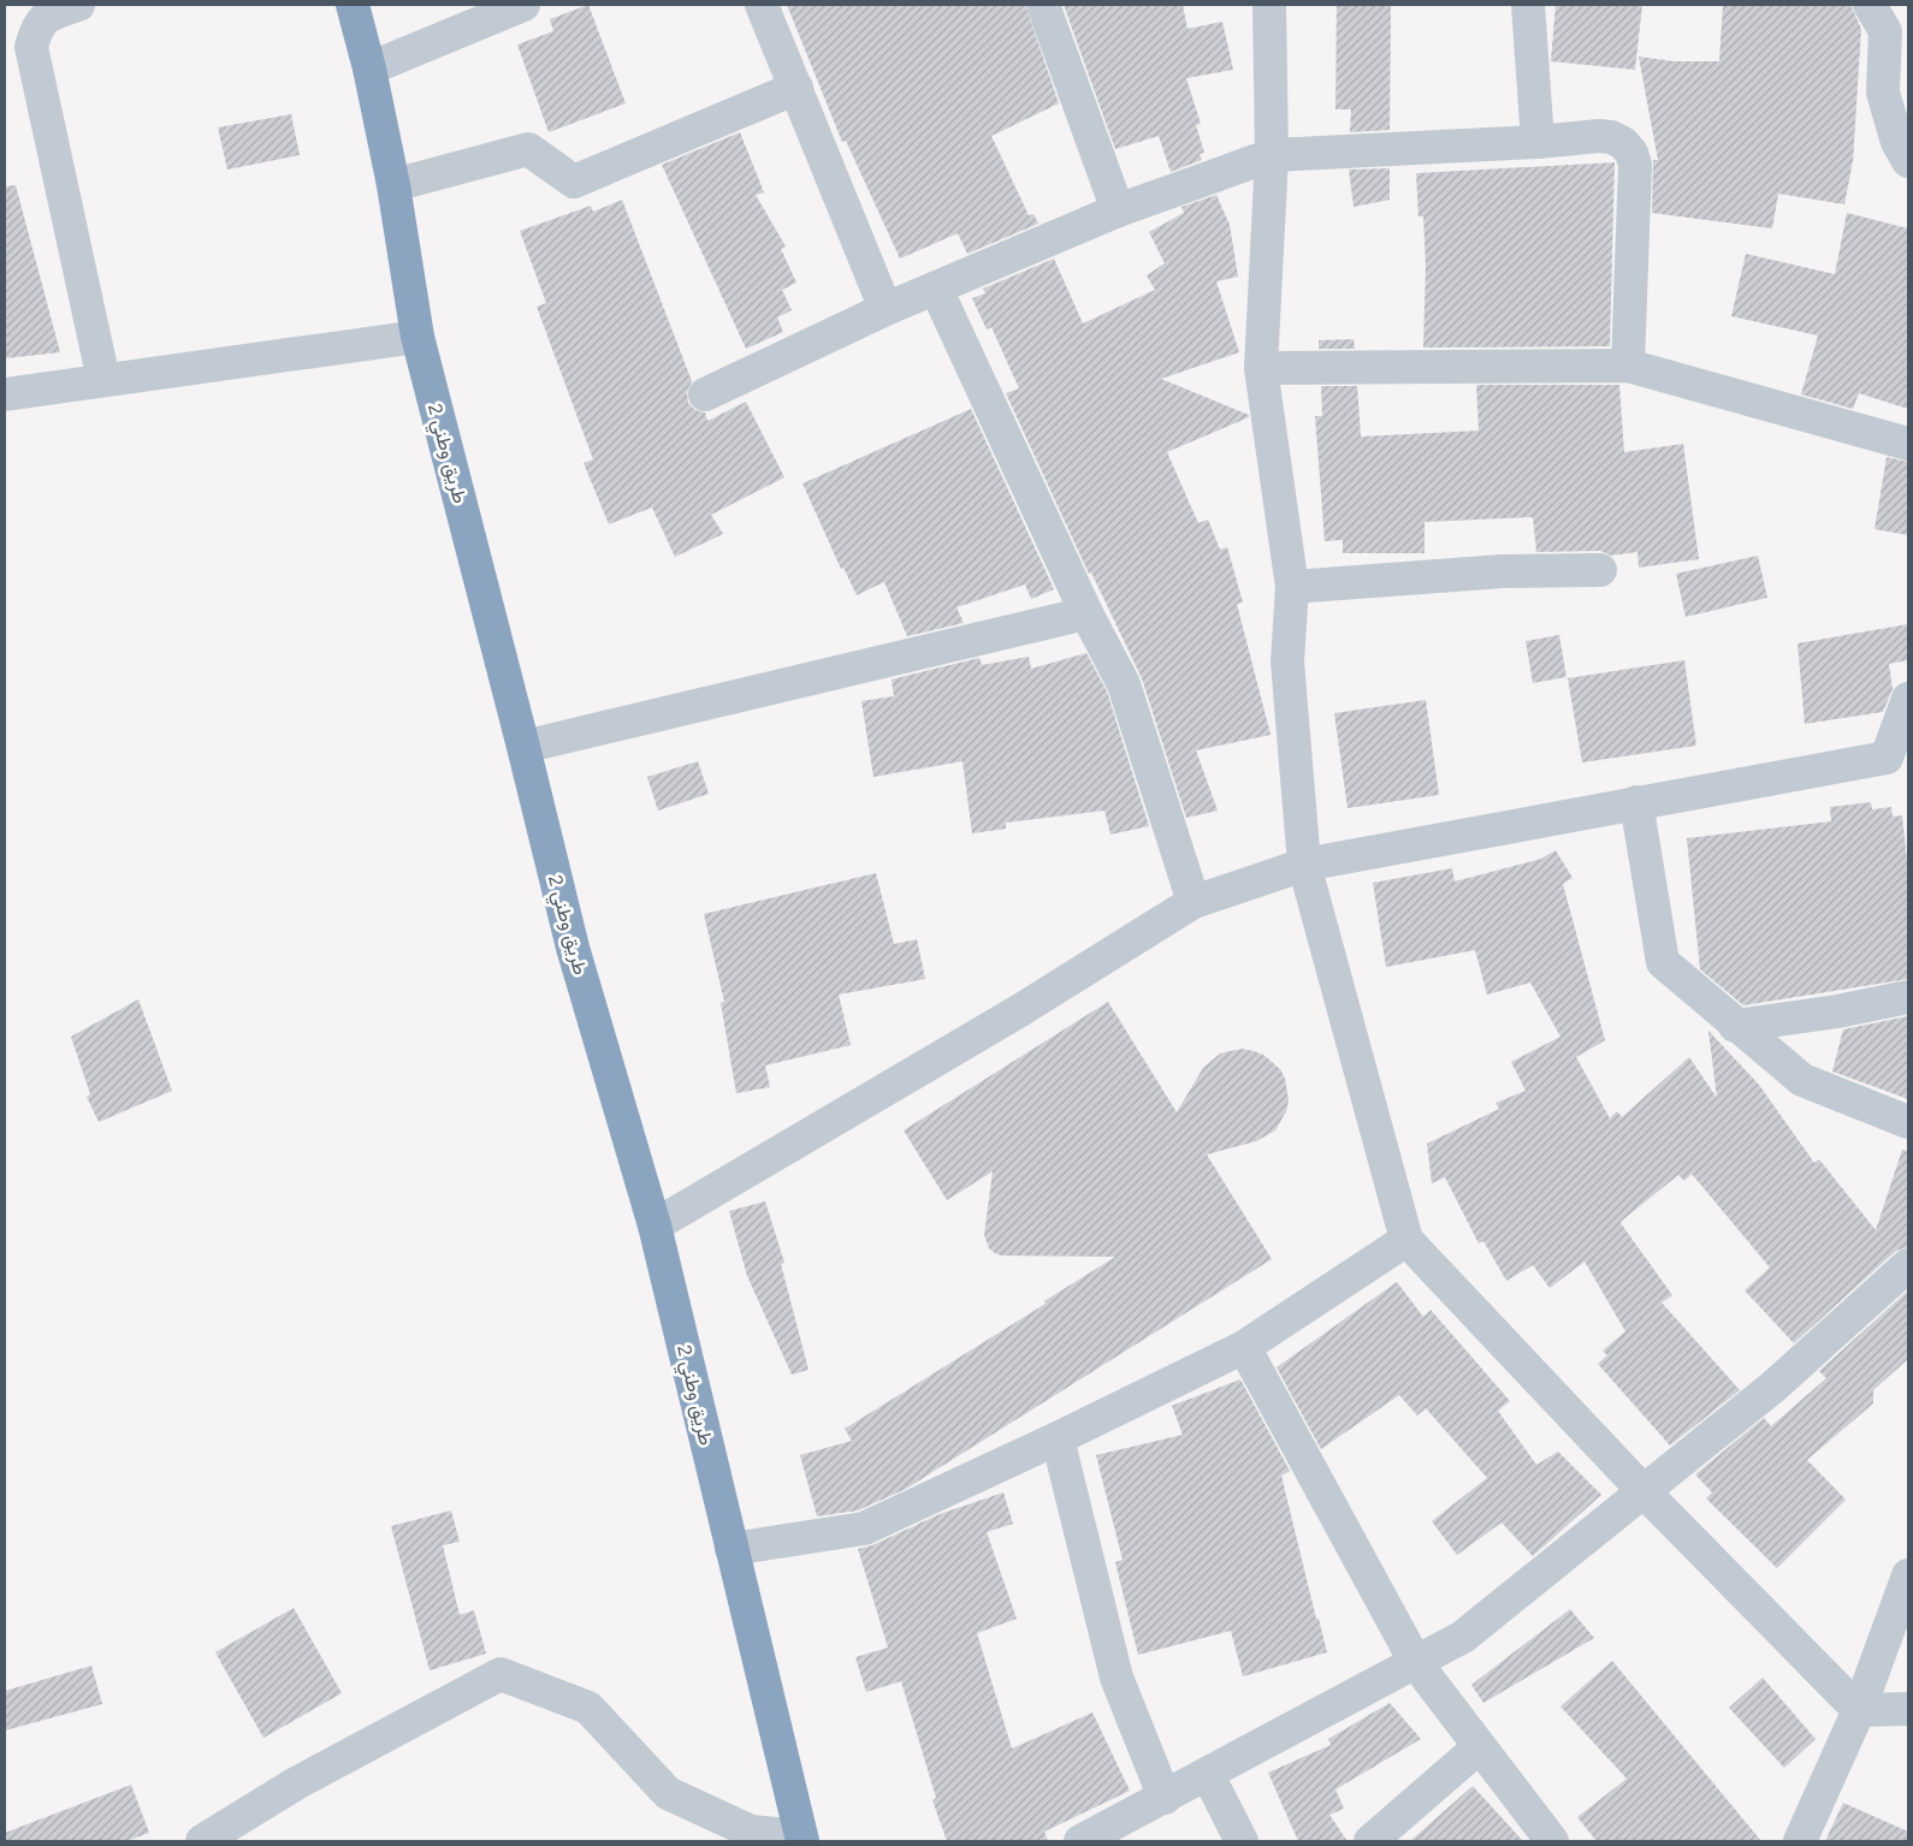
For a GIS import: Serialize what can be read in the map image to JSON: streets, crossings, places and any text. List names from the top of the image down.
{
  "streets": {
    "highway": ["طريق وطني 2"]
  }
}
